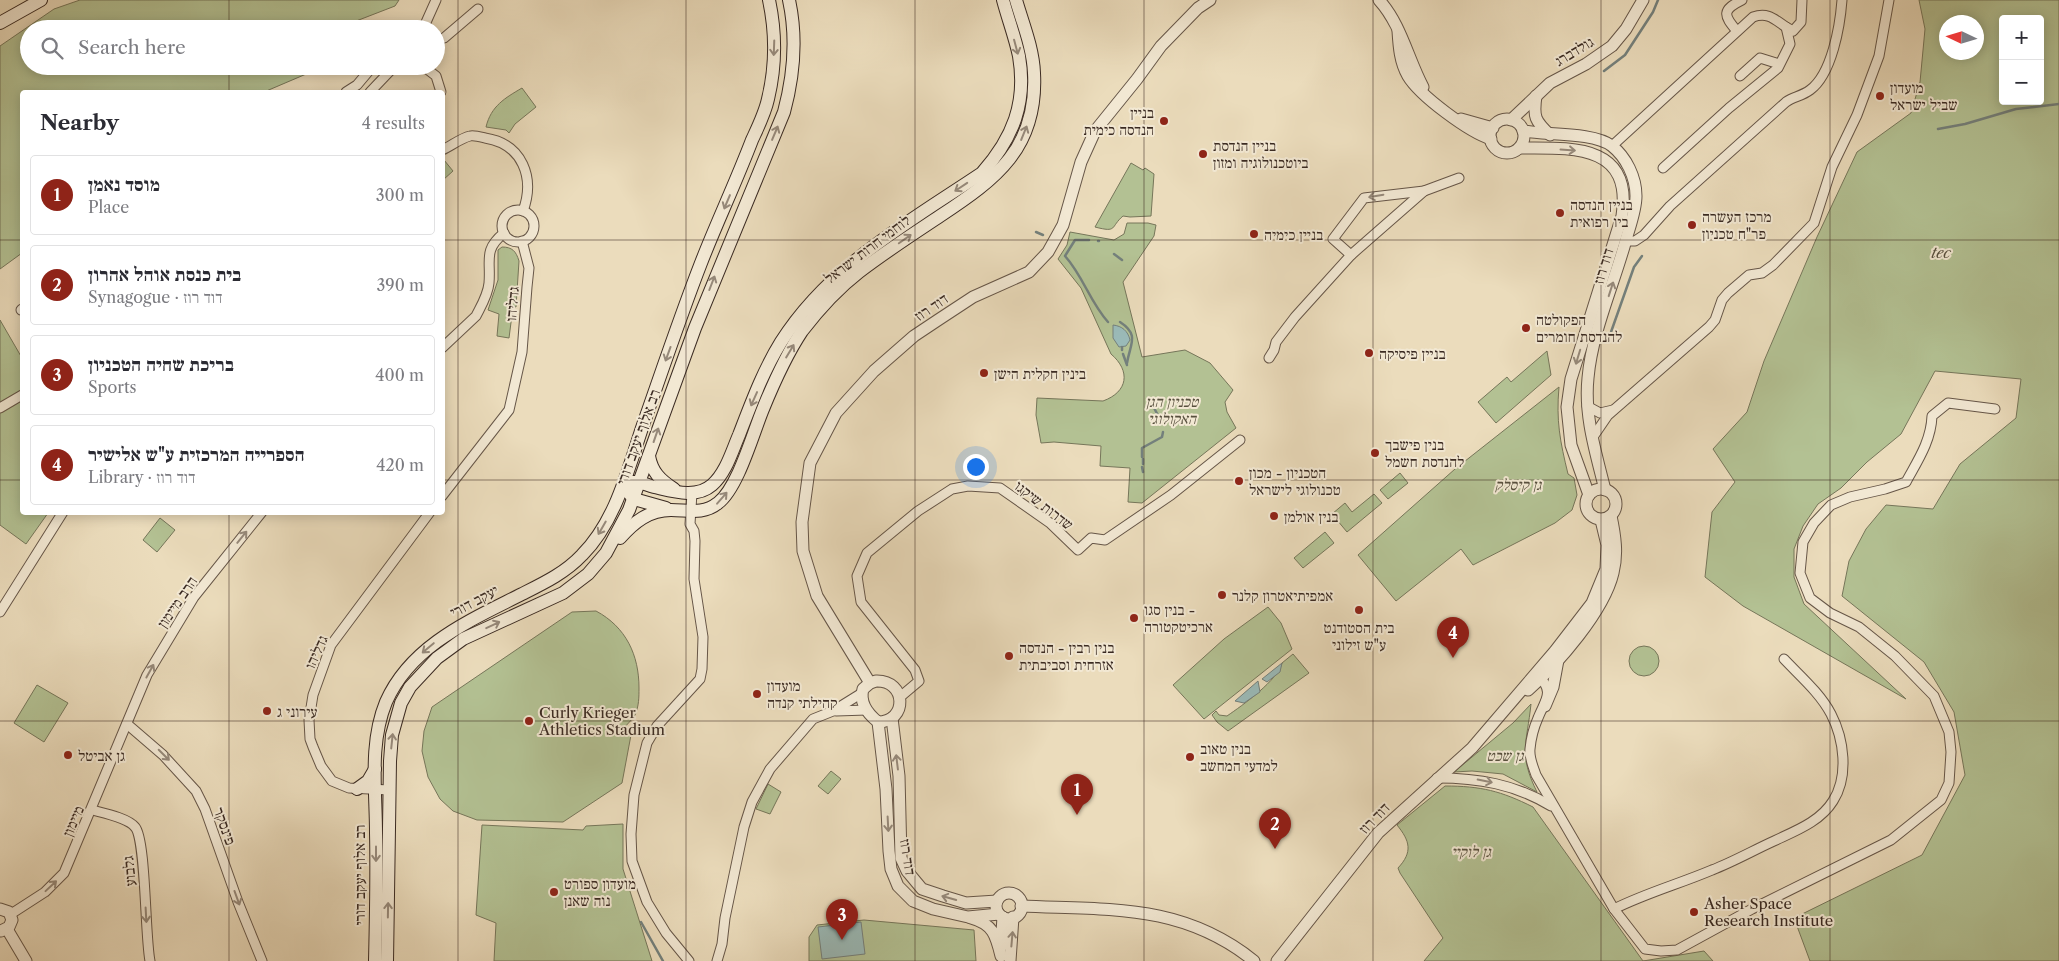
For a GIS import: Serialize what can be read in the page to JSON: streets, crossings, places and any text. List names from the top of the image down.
{
  "streets": {
    "main road": ["לוחמי חרות ישראל", "רב אלוף יעקב דורי", "יעקב דורי"],
    "street": [
      "גולדברג",
      "דוד רוז",
      "גדליהו",
      "שדרות שיקגו",
      "הרב מיימון",
      "מיימון",
      "פינסקר",
      "גלבוע"
    ]
  },
  "crossings": [
    ["גולדברג", "דוד רוז"],
    ["לוחמי חרות ישראל", "רב אלוף יעקב דורי"],
    ["דוד רוז", "שדרות שיקגו"],
    ["גדליהו", "רב אלוף יעקב דורי"],
    ["רב אלוף יעקב דורי", "יעקב דורי"],
    ["הרב מיימון", "מיימון"],
    ["הרב מיימון", "פינסקר"],
    ["מיימון", "פינסקר"],
    ["מיימון", "גלבוע"]
  ],
  "one_way": [
    "יעקב דורי",
    "הרב מיימון",
    "מיימון",
    "פינסקר",
    "גלבוע"
  ],
  "parks": [
    "tec",
    "טכניון הגן האקולוגי",
    "גן קיסלק",
    "גן שכט",
    "גן לוקיי"
  ],
  "places": [
    "מועדון שביל ישראל",
    "בניין הנדסה כימית",
    "בניין הנדסת ביוטכנולוגיה ומזון",
    "בניין הנדסה ביו רפואית",
    "מרכז העשרה פר\"ח טכניון",
    "בניין כימיה",
    "הפקולטה להנדסת חומרים",
    "בניין פיסיקה",
    "בינין חקלית הישן",
    "בנין פישבך להנדסת חשמל",
    "הטכניון - מכון טכנולוגי לישראל",
    "בנין אולמן",
    "אמפיתיאטרון קלנר",
    "בית הסטודנט ע\"ש זילוני",
    "בנין סגו - ארכיטקטורה",
    "בנין רבין - הנדסה אזרחית וסביבתית",
    "מועדון קהילתי קנדה",
    "עירוני ג",
    "Curly Krieger Athletics Stadium",
    "גן אביטל",
    "בנין טאוב למדעי המחשב",
    "מועדון ספורט נוה שאנן",
    "Asher Space Research Institute"
  ],
  "north": "left",
  "page": {
    "map_buttons": ["+", "−"],
    "search": "Search here",
    "heading": ["Nearby", "4 results"],
    "list": [
      {
        "mark": "1",
        "name": "מוסד נאמן",
        "note": "Place",
        "value": "300 m"
      },
      {
        "mark": "2",
        "name": "בית כנסת אוהל אהרון",
        "note": "Synagogue · דוד רוז",
        "value": "390 m"
      },
      {
        "mark": "3",
        "name": "בריכת שחיה הטכניון",
        "note": "Sports",
        "value": "400 m"
      },
      {
        "mark": "4",
        "name": "הספרייה המרכזית ע\"ש אלישיר",
        "note": "Library · דוד רוז",
        "value": "420 m"
      }
    ],
    "pins": [
      "4",
      "1",
      "2",
      "3"
    ]
  }
}
